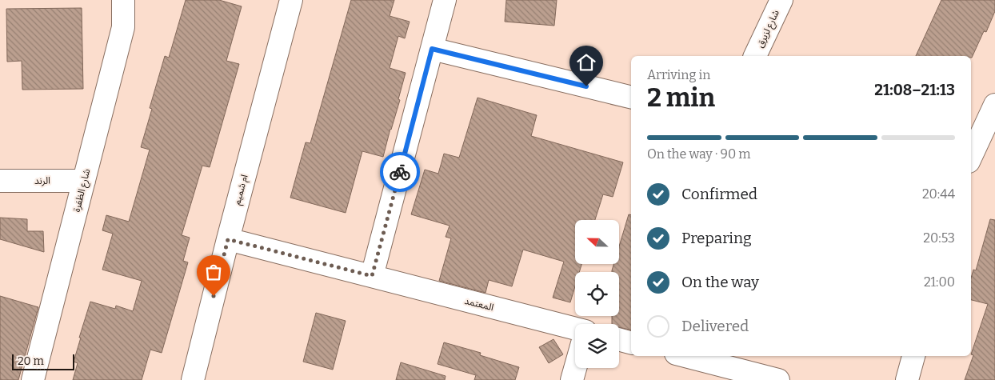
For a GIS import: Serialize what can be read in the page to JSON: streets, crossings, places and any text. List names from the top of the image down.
{
  "streets": {
    "street": [
      "شارع لزيرق",
      "الرند",
      "ام شميم",
      "شارع الظفرة",
      "المعتمد"
    ]
  },
  "crossings": [
    ["الرند", "شارع الظفرة"],
    ["ام شميم", "المعتمد"]
  ],
  "scale_bar": "20 m",
  "north": "left",
  "page": {
    "heading": ["2 min", "Arriving in", "21:08–21:13"],
    "bar": "On the way · 90 m",
    "list": [
      ["Confirmed", "20:44"],
      ["Preparing", "20:53"],
      ["On the way", "21:00"],
      "Delivered"
    ],
    "scale": "20 m"
  }
}
